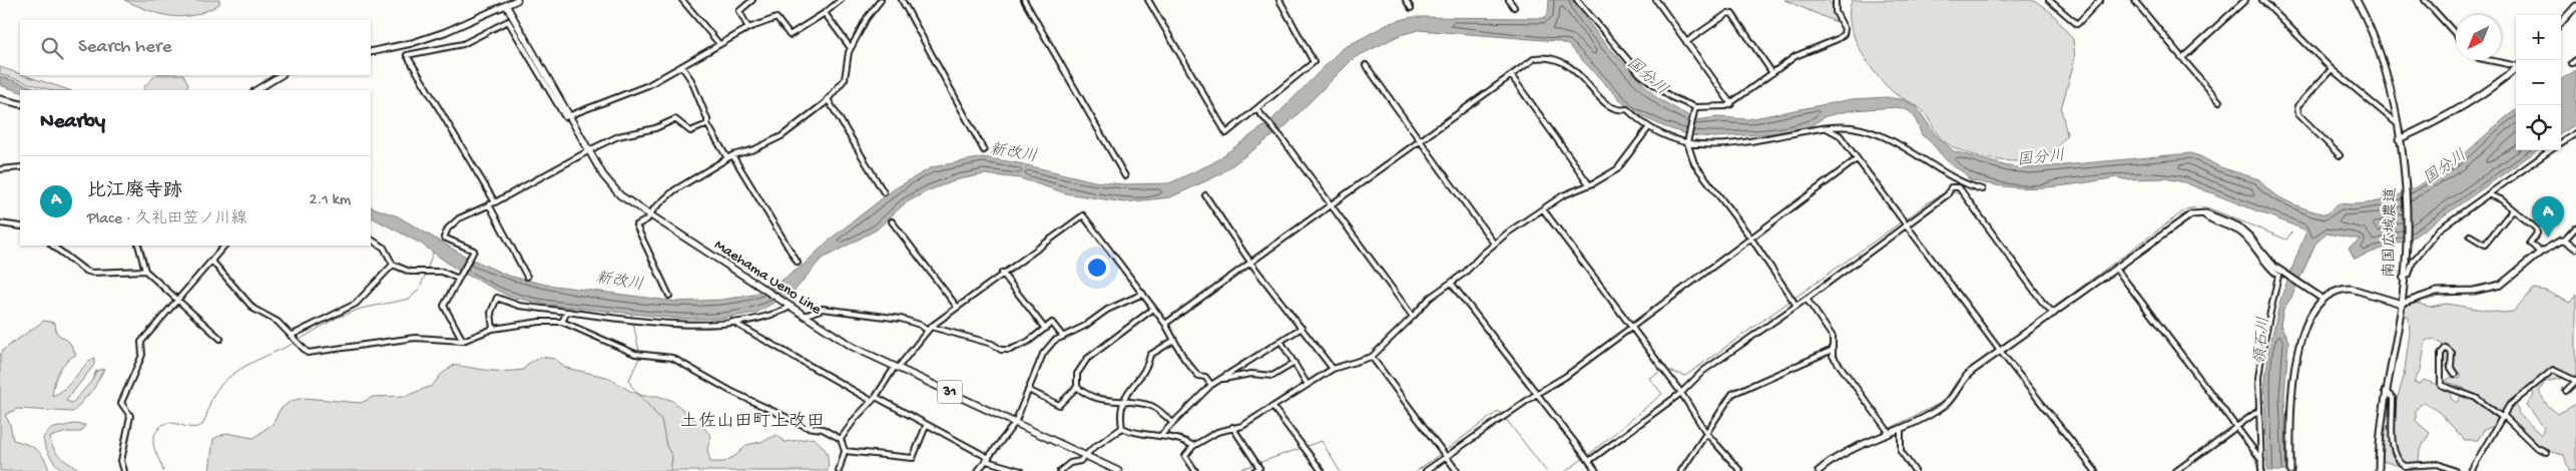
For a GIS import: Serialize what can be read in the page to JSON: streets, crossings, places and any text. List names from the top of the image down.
{
  "streets": {
    "main road": ["Maehama Ueno Line", "31"],
    "street": ["南国広域農道"]
  },
  "districts": ["土佐山田町上改田"],
  "water": ["国分川", "新改川", "領石川"],
  "north": "bottom left",
  "page": {
    "map_buttons": ["+", "−"],
    "search": "Search here",
    "heading": "Nearby",
    "list": [
      {
        "mark": "A",
        "name": "比江廃寺跡",
        "note": "Place · 久礼田笠ノ川線",
        "value": "2.1 km"
      }
    ],
    "pins": "A"
  }
}
